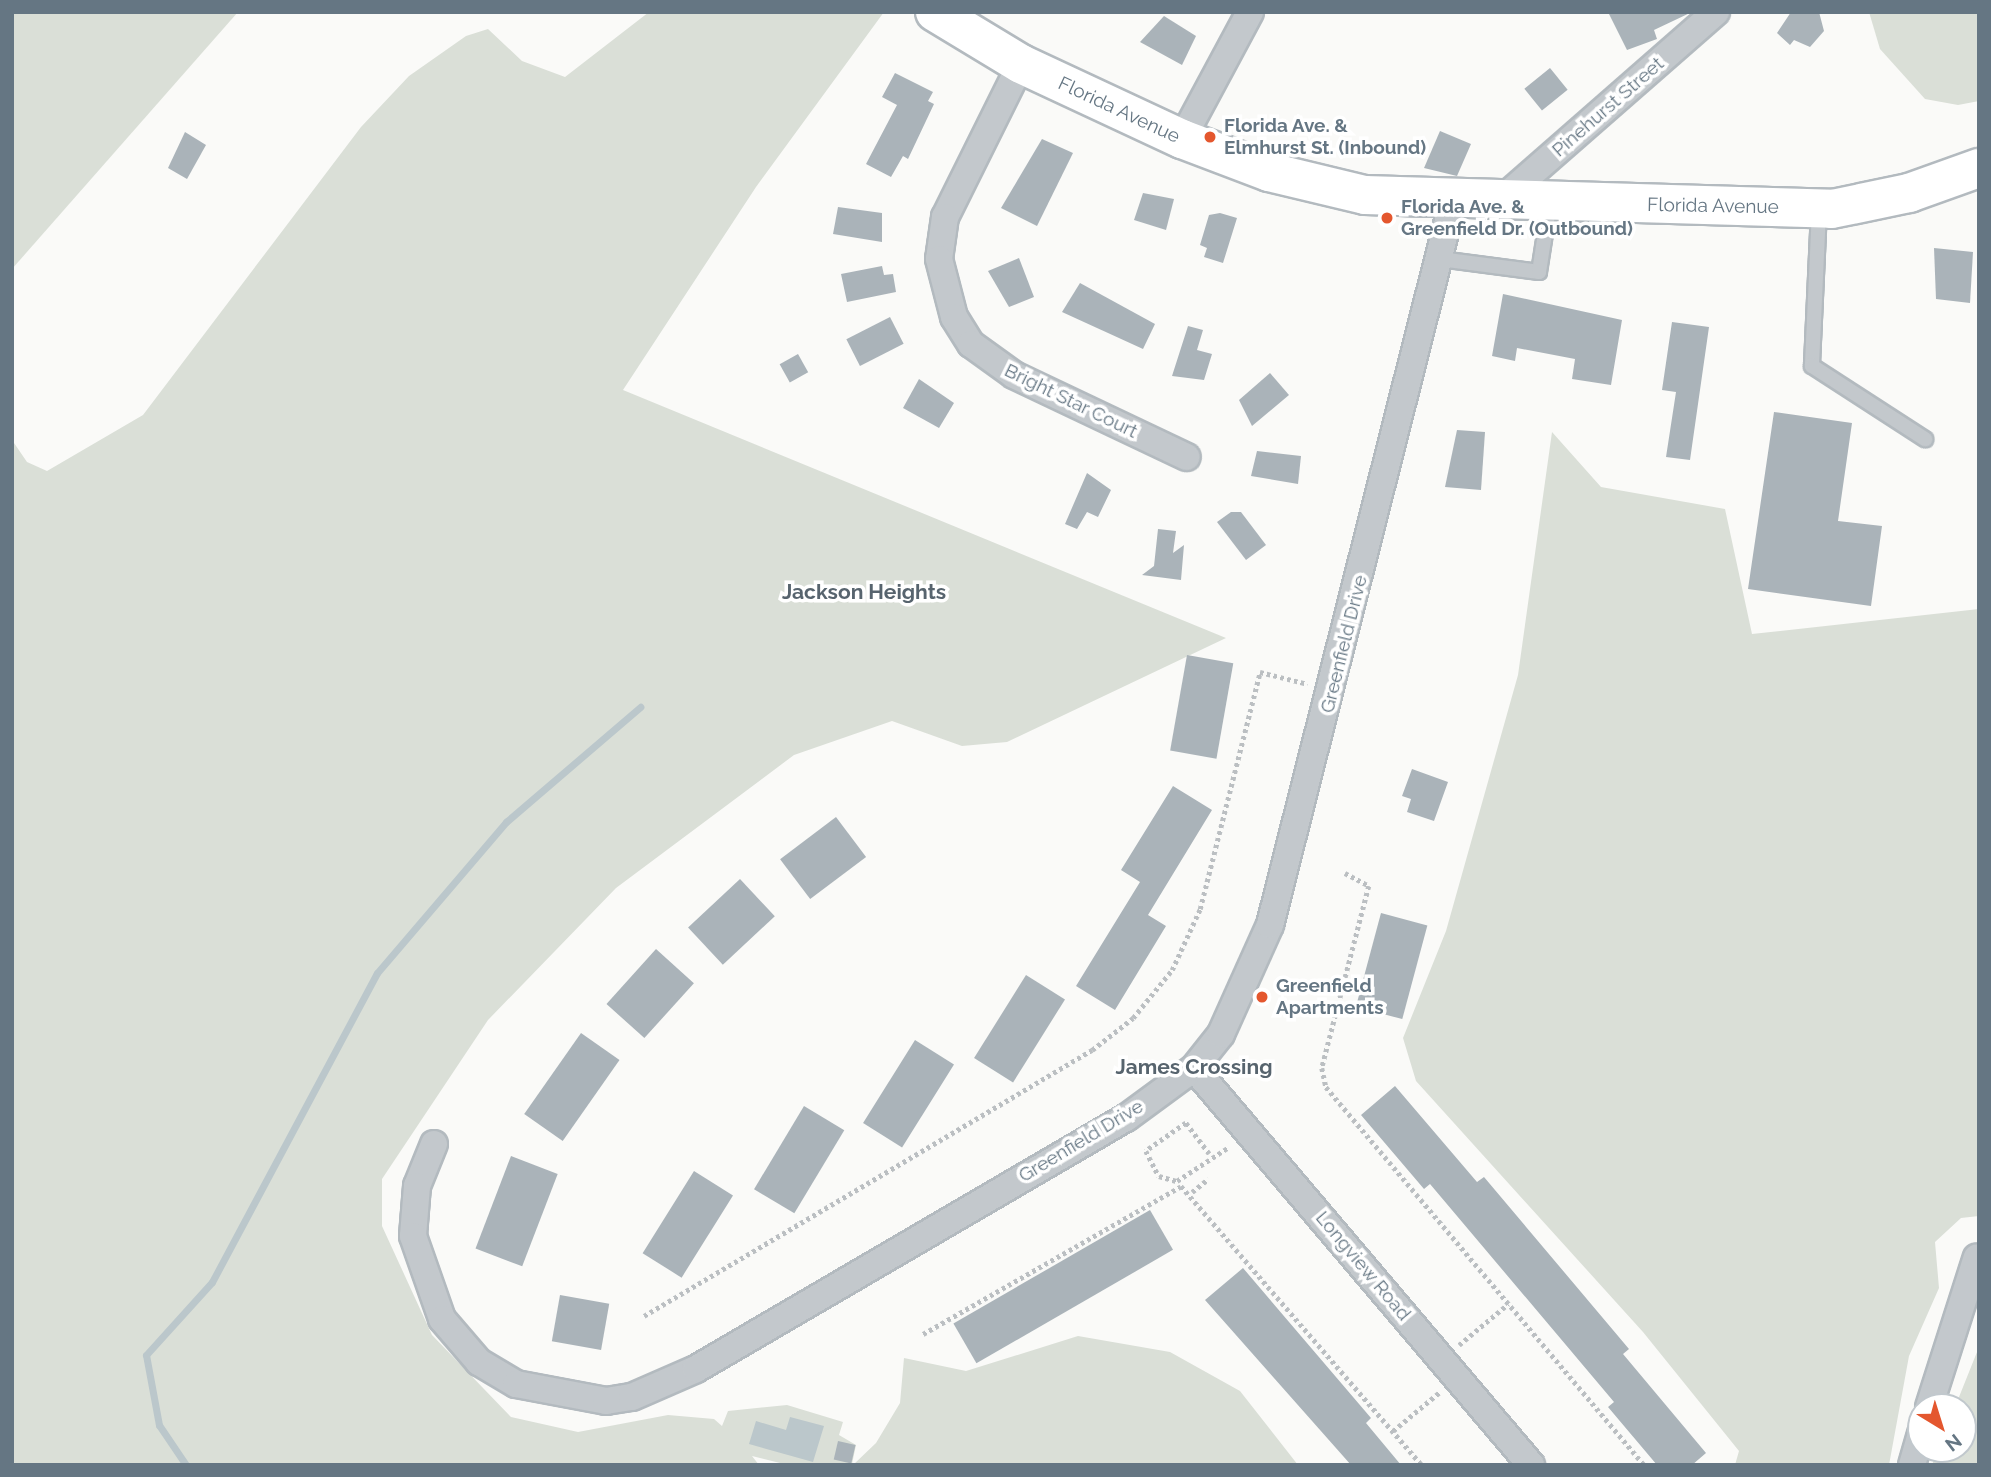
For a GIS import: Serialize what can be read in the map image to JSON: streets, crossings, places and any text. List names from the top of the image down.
{
  "streets": {
    "main road": ["Florida Avenue"],
    "street": [
      "Pinehurst Street",
      "Bright Star Court",
      "Greenfield Drive",
      "Longview Road"
    ]
  },
  "crossings": [
    ["Pinehurst Street", "Florida Avenue"],
    ["Florida Avenue", "Bright Star Court"],
    ["Florida Avenue", "Greenfield Drive"],
    ["Greenfield Drive", "Longview Road"]
  ],
  "districts": ["Jackson Heights", "James Crossing"],
  "places": ["Florida Ave. & Elmhurst St. (Inbound)", "Florida Ave. & Greenfield Dr. (Outbound)", "Greenfield Apartments"],
  "north": "bottom right"
}
